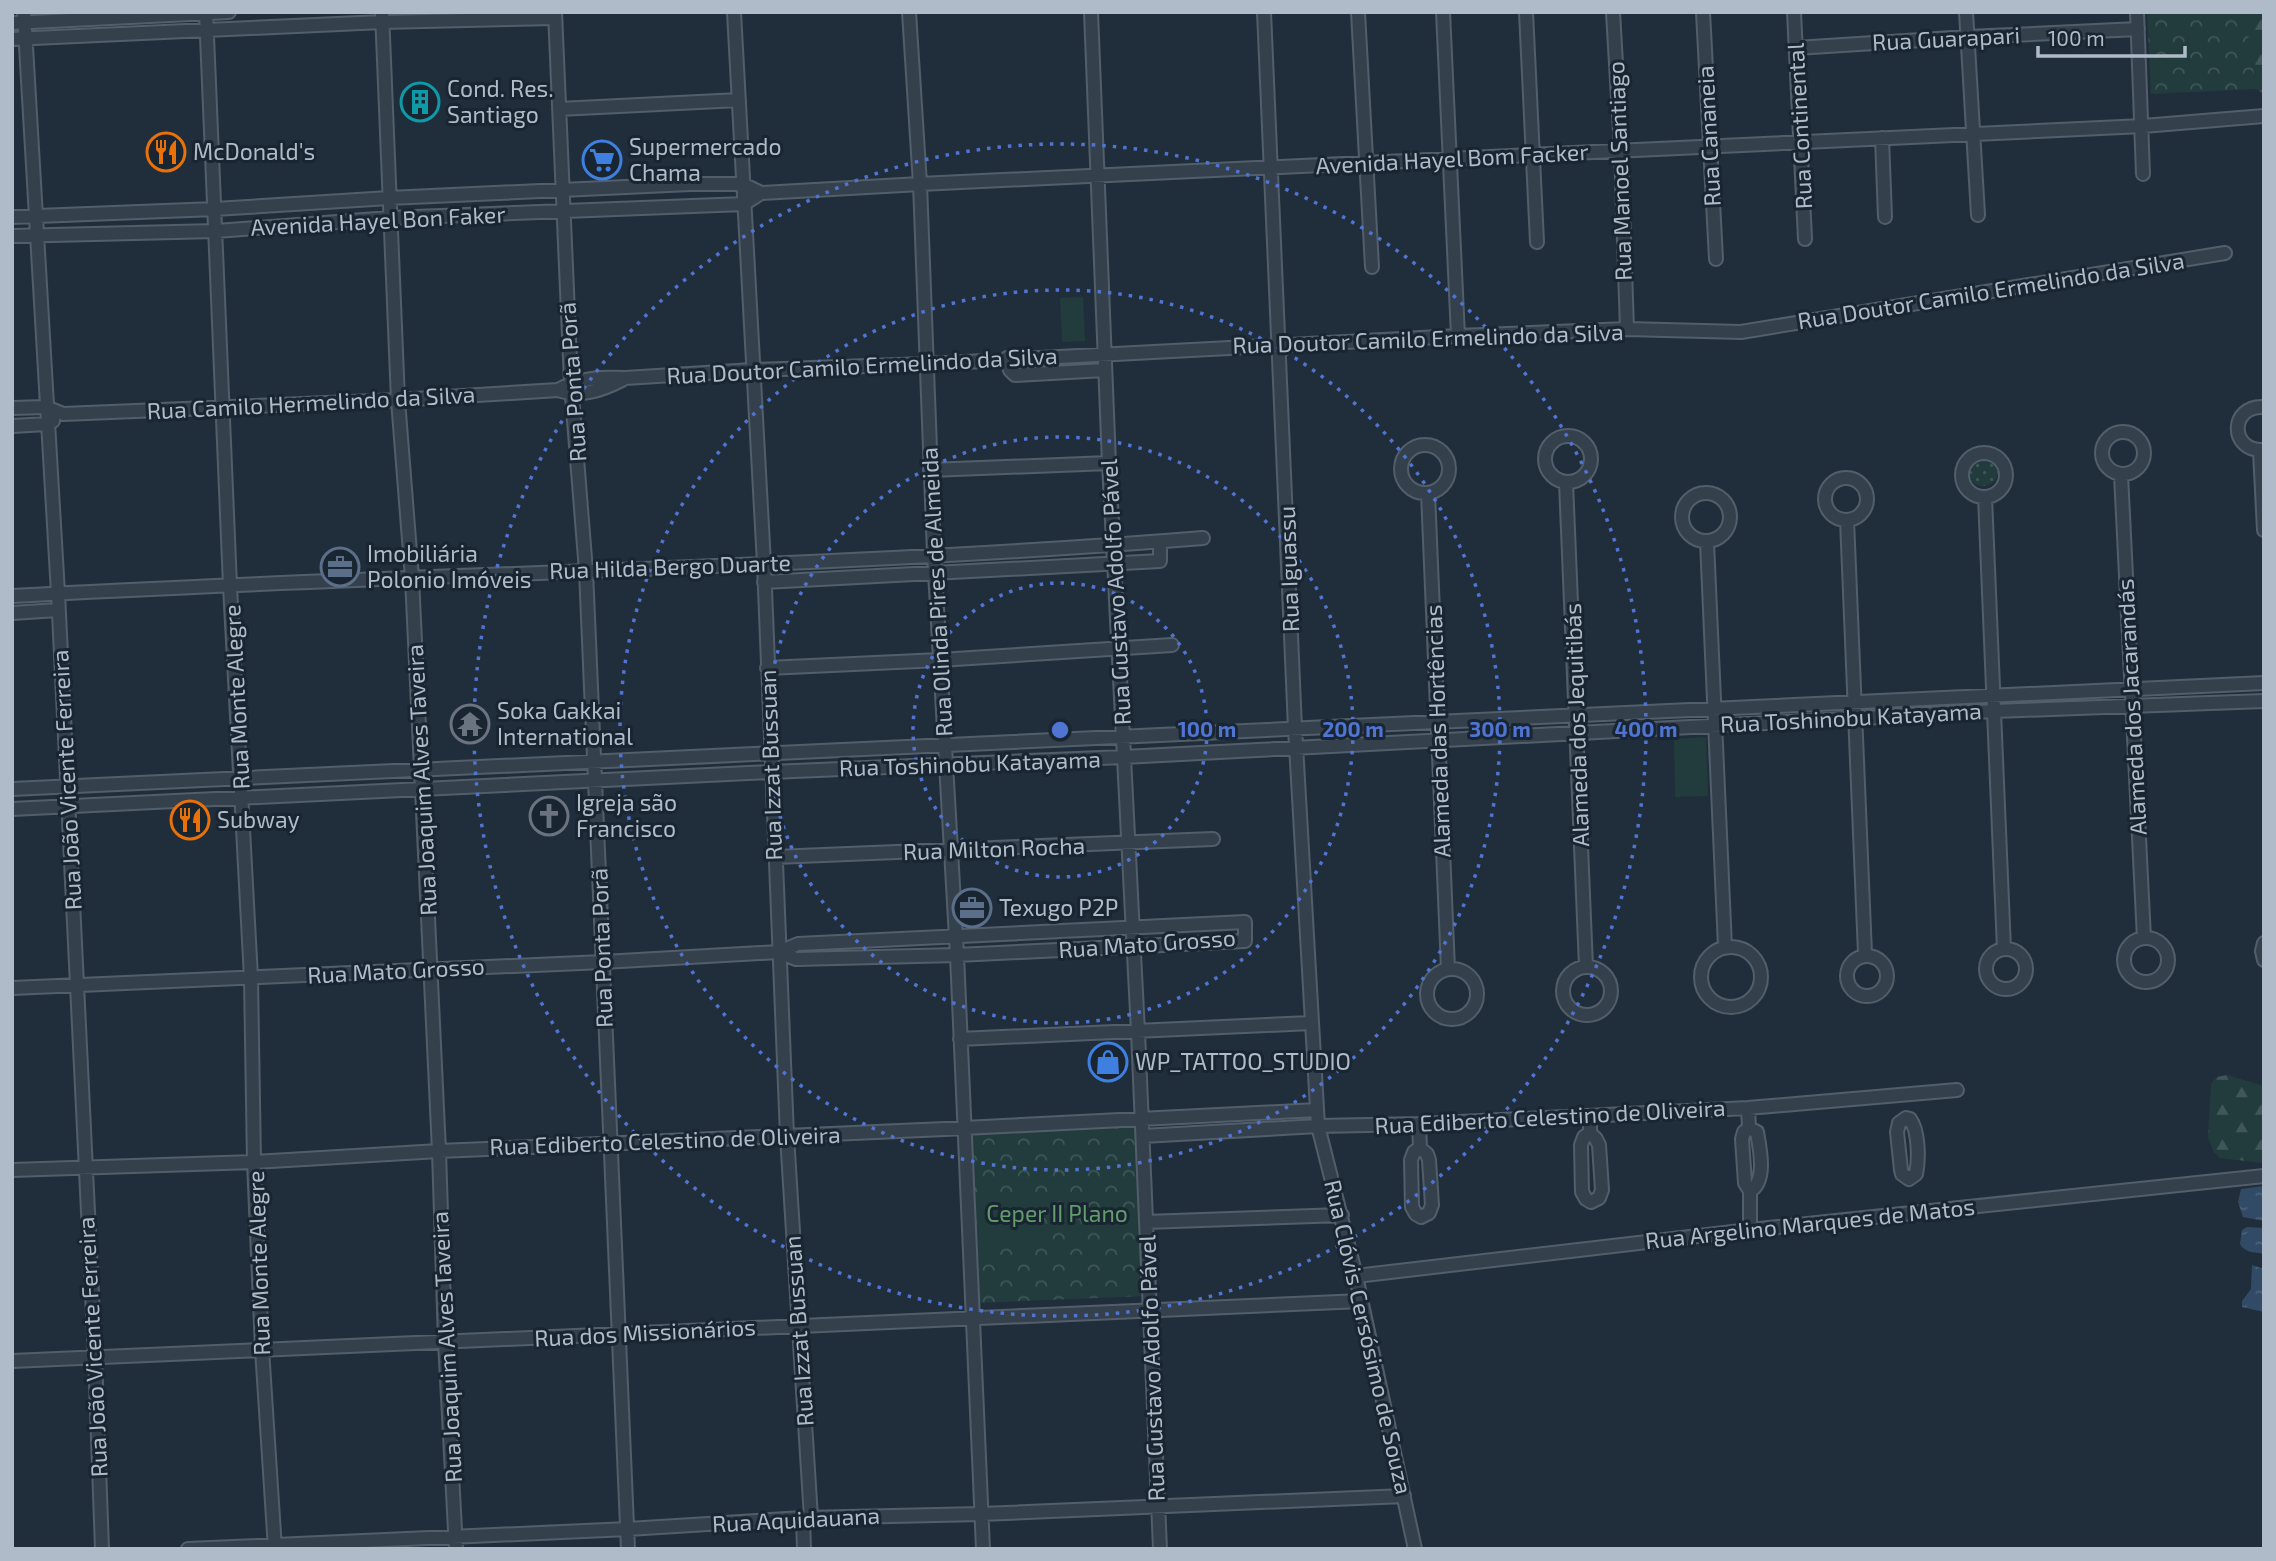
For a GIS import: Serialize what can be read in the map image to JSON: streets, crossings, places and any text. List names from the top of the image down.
{
  "streets": {
    "street": [
      "Rua Guarapari",
      "Rua Continental",
      "Rua Cananeia",
      "Avenida Hayel Bom Facker",
      "Rua Manoel Santiago",
      "Avenida Hayel Bon Faker",
      "Rua Doutor Camilo Ermelindo da Silva",
      "Rua Ponta Porã",
      "Rua Camilo Hermelindo da Silva",
      "Rua Hilda Bergo Duarte",
      "Rua Iguassu",
      "Rua Olinda Pires de Almeida",
      "Rua Gustavo Adolfo Pável",
      "Rua Monte Alegre",
      "Alameda dos Jacarandás",
      "Rua Toshinobu Katayama",
      "Alameda dos Jequitibás",
      "Alameda das Hortências",
      "Rua Izzat Bussuan",
      "Rua João Vicente Ferreira",
      "Rua Joaquim Alves Taveira",
      "Rua Milton Rocha",
      "Rua Mato Grosso",
      "Rua Ediberto Celestino de Oliveira",
      "Rua Argelino Marques de Matos",
      "Rua dos Missionários",
      "Rua Clóvis Cersósimo de Souza",
      "Rua Aquidauana"
    ]
  },
  "crossings": [
    ["Rua Guarapari", "Rua Continental"],
    ["Rua Continental", "Avenida Hayel Bom Facker"],
    ["Rua Cananeia", "Avenida Hayel Bom Facker"],
    ["Avenida Hayel Bom Facker", "Rua Manoel Santiago"],
    ["Avenida Hayel Bom Facker", "Avenida Hayel Bon Faker"],
    ["Avenida Hayel Bom Facker", "Rua Iguassu"],
    ["Avenida Hayel Bom Facker", "Rua Olinda Pires de Almeida"],
    ["Avenida Hayel Bom Facker", "Rua Gustavo Adolfo Pável"],
    ["Avenida Hayel Bom Facker", "Rua Izzat Bussuan"],
    ["Rua Manoel Santiago", "Rua Doutor Camilo Ermelindo da Silva"],
    ["Avenida Hayel Bon Faker", "Rua Ponta Porã"],
    ["Avenida Hayel Bon Faker", "Rua Monte Alegre"],
    ["Avenida Hayel Bon Faker", "Rua Izzat Bussuan"],
    ["Avenida Hayel Bon Faker", "Rua João Vicente Ferreira"],
    ["Avenida Hayel Bon Faker", "Rua Joaquim Alves Taveira"],
    ["Rua Doutor Camilo Ermelindo da Silva", "Rua Ponta Porã"],
    ["Rua Doutor Camilo Ermelindo da Silva", "Rua Camilo Hermelindo da Silva"],
    ["Rua Doutor Camilo Ermelindo da Silva", "Rua Iguassu"],
    ["Rua Doutor Camilo Ermelindo da Silva", "Rua Olinda Pires de Almeida"],
    ["Rua Doutor Camilo Ermelindo da Silva", "Rua Gustavo Adolfo Pável"],
    ["Rua Doutor Camilo Ermelindo da Silva", "Rua Izzat Bussuan"],
    ["Rua Ponta Porã", "Rua Camilo Hermelindo da Silva"],
    ["Rua Ponta Porã", "Rua Hilda Bergo Duarte"],
    ["Rua Ponta Porã", "Rua Toshinobu Katayama"],
    ["Rua Ponta Porã", "Rua Mato Grosso"],
    ["Rua Ponta Porã", "Rua Ediberto Celestino de Oliveira"],
    ["Rua Ponta Porã", "Rua dos Missionários"],
    ["Rua Ponta Porã", "Rua Aquidauana"],
    ["Rua Camilo Hermelindo da Silva", "Rua Monte Alegre"],
    ["Rua Camilo Hermelindo da Silva", "Rua João Vicente Ferreira"],
    ["Rua Camilo Hermelindo da Silva", "Rua Joaquim Alves Taveira"],
    ["Rua Hilda Bergo Duarte", "Rua Olinda Pires de Almeida"],
    ["Rua Hilda Bergo Duarte", "Rua Gustavo Adolfo Pável"],
    ["Rua Hilda Bergo Duarte", "Rua Monte Alegre"],
    ["Rua Hilda Bergo Duarte", "Rua Izzat Bussuan"],
    ["Rua Hilda Bergo Duarte", "Rua João Vicente Ferreira"],
    ["Rua Hilda Bergo Duarte", "Rua Joaquim Alves Taveira"],
    ["Rua Iguassu", "Rua Toshinobu Katayama"],
    ["Rua Iguassu", "Rua Ediberto Celestino de Oliveira"],
    ["Rua Iguassu", "Rua Clóvis Cersósimo de Souza"],
    ["Rua Olinda Pires de Almeida", "Rua Toshinobu Katayama"],
    ["Rua Olinda Pires de Almeida", "Rua Milton Rocha"],
    ["Rua Olinda Pires de Almeida", "Rua Mato Grosso"],
    ["Rua Olinda Pires de Almeida", "Rua Ediberto Celestino de Oliveira"],
    ["Rua Olinda Pires de Almeida", "Rua dos Missionários"],
    ["Rua Olinda Pires de Almeida", "Rua Aquidauana"],
    ["Rua Gustavo Adolfo Pável", "Rua Toshinobu Katayama"],
    ["Rua Gustavo Adolfo Pável", "Rua Milton Rocha"],
    ["Rua Gustavo Adolfo Pável", "Rua Mato Grosso"],
    ["Rua Gustavo Adolfo Pável", "Rua Ediberto Celestino de Oliveira"],
    ["Rua Gustavo Adolfo Pável", "Rua dos Missionários"],
    ["Rua Gustavo Adolfo Pável", "Rua Aquidauana"],
    ["Rua Monte Alegre", "Rua Toshinobu Katayama"],
    ["Rua Monte Alegre", "Rua Mato Grosso"],
    ["Rua Monte Alegre", "Rua Ediberto Celestino de Oliveira"],
    ["Rua Monte Alegre", "Rua dos Missionários"],
    ["Rua Monte Alegre", "Rua Aquidauana"],
    ["Alameda dos Jacarandás", "Rua Toshinobu Katayama"],
    ["Rua Toshinobu Katayama", "Alameda dos Jequitibás"],
    ["Rua Toshinobu Katayama", "Alameda das Hortências"],
    ["Rua Toshinobu Katayama", "Rua Izzat Bussuan"],
    ["Rua Toshinobu Katayama", "Rua João Vicente Ferreira"],
    ["Rua Toshinobu Katayama", "Rua Joaquim Alves Taveira"],
    ["Rua Izzat Bussuan", "Rua Milton Rocha"],
    ["Rua Izzat Bussuan", "Rua Mato Grosso"],
    ["Rua Izzat Bussuan", "Rua Ediberto Celestino de Oliveira"],
    ["Rua Izzat Bussuan", "Rua dos Missionários"],
    ["Rua Izzat Bussuan", "Rua Aquidauana"],
    ["Rua João Vicente Ferreira", "Rua Mato Grosso"],
    ["Rua João Vicente Ferreira", "Rua Ediberto Celestino de Oliveira"],
    ["Rua João Vicente Ferreira", "Rua dos Missionários"],
    ["Rua Joaquim Alves Taveira", "Rua Mato Grosso"],
    ["Rua Joaquim Alves Taveira", "Rua Ediberto Celestino de Oliveira"],
    ["Rua Joaquim Alves Taveira", "Rua dos Missionários"],
    ["Rua Joaquim Alves Taveira", "Rua Aquidauana"],
    ["Rua Ediberto Celestino de Oliveira", "Rua Clóvis Cersósimo de Souza"],
    ["Rua Argelino Marques de Matos", "Rua Clóvis Cersósimo de Souza"],
    ["Rua dos Missionários", "Rua Clóvis Cersósimo de Souza"],
    ["Rua Clóvis Cersósimo de Souza", "Rua Aquidauana"]
  ],
  "parks": ["Ceper II Plano"],
  "places": {
    "building": ["Cond. Res. Santiago"],
    "restaurant": ["McDonald's", "Subway"],
    "supermarket": ["Supermercado Chama"],
    "office": ["Imobiliária Polonio Imóveis", "Texugo P2P"],
    "temple": ["Soka Gakkai International"],
    "church": ["Igreja são Francisco"],
    "shop": ["WP_TATTOO_STUDIO"]
  },
  "scale_bar": "100 m",
  "rings": [
    "100 m",
    "200 m",
    "300 m",
    "400 m"
  ]
}
